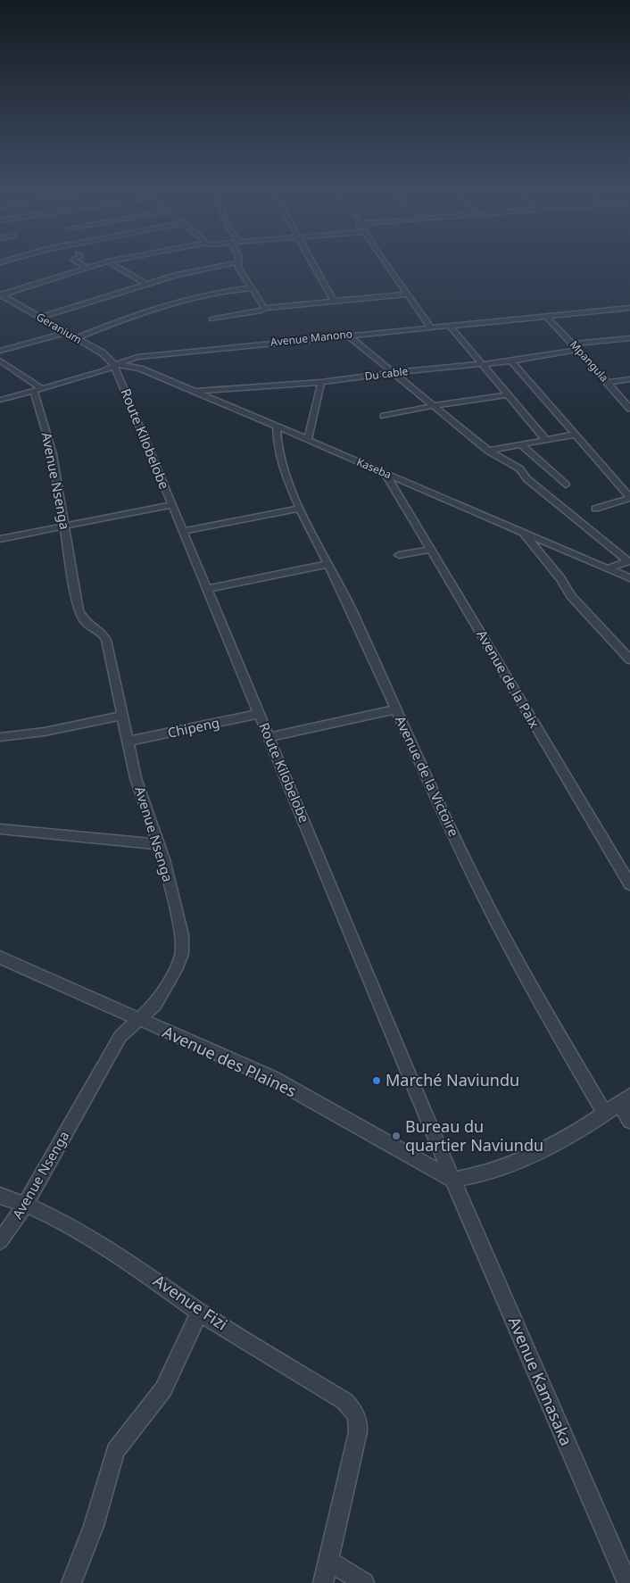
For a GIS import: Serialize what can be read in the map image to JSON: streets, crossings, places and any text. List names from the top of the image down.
{
  "streets": {
    "street": [
      "Geranium",
      "Avenue Manono",
      "Mpangula",
      "Du cable",
      "Route Kilobelobe",
      "Kaseba",
      "Avenue Nsenga",
      "Avenue de la Paix",
      "Chipeng",
      "Avenue de la Victoire",
      "Avenue des Plaines",
      "Avenue Fizi",
      "Avenue Kamasaka"
    ]
  },
  "crossings": [
    ["Geranium", "Avenue Manono"],
    ["Geranium", "Route Kilobelobe"],
    ["Geranium", "Kaseba"],
    ["Avenue Manono", "Mpangula"],
    ["Avenue Manono", "Route Kilobelobe"],
    ["Avenue Manono", "Kaseba"],
    ["Avenue Manono", "Avenue Nsenga"],
    ["Mpangula", "Du cable"],
    ["Du cable", "Kaseba"],
    ["Route Kilobelobe", "Kaseba"],
    ["Route Kilobelobe", "Chipeng"],
    ["Route Kilobelobe", "Avenue des Plaines"],
    ["Route Kilobelobe", "Avenue Kamasaka"],
    ["Kaseba", "Avenue de la Paix"],
    ["Kaseba", "Avenue de la Victoire"],
    ["Avenue Nsenga", "Chipeng"],
    ["Avenue Nsenga", "Avenue des Plaines"],
    ["Avenue Nsenga", "Avenue Fizi"],
    ["Avenue des Plaines", "Avenue Kamasaka"]
  ],
  "places": ["Marché Naviundu", "Bureau du quartier Naviundu"]
}
